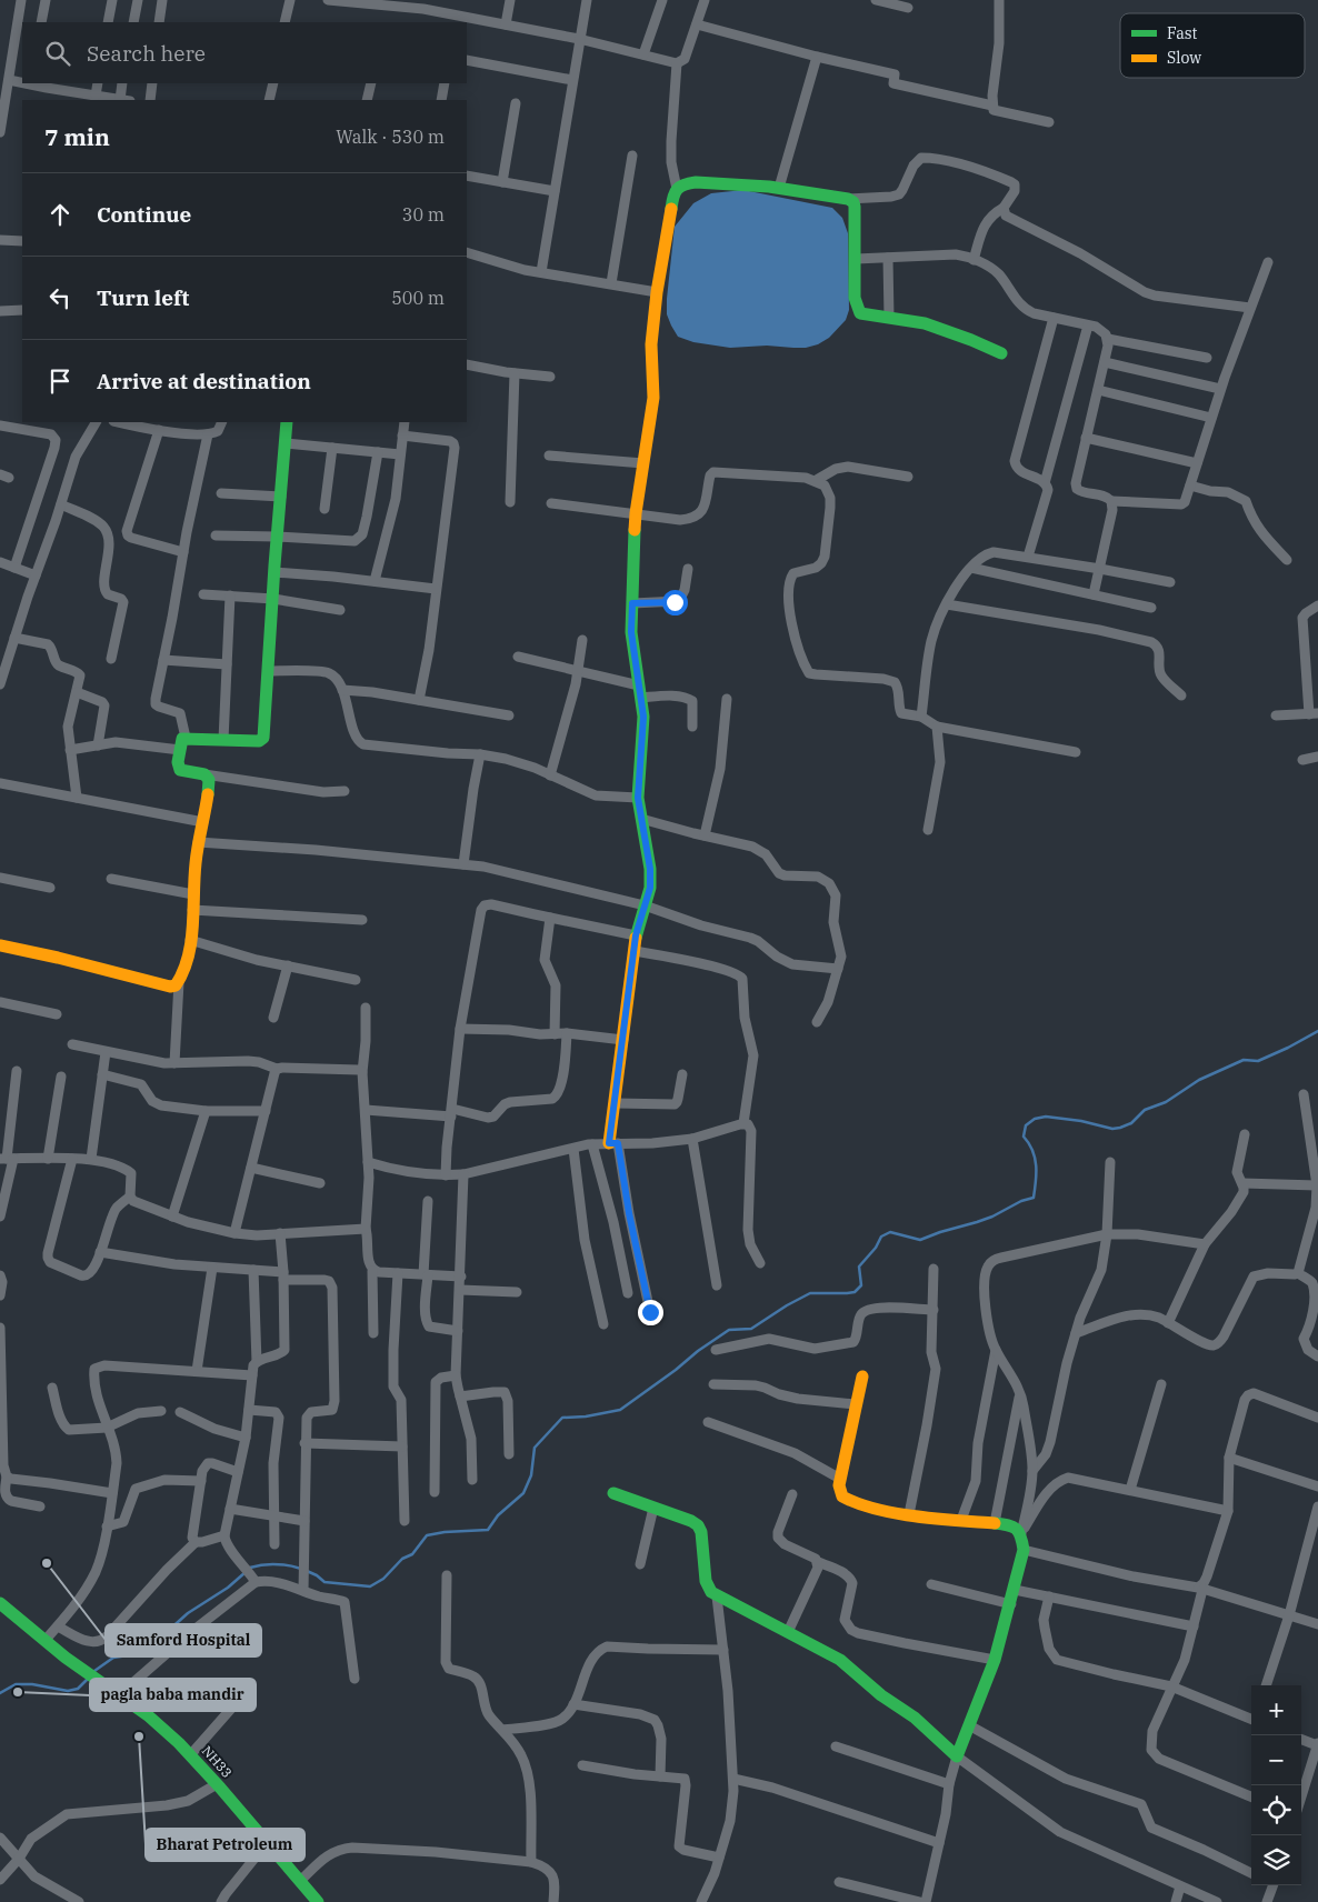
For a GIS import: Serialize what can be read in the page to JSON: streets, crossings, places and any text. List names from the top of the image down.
{
  "streets": {
    "street": ["NH33"]
  },
  "places": ["Samford Hospital", "pagla baba mandir", "Bharat Petroleum"],
  "legend": ["Fast", "Slow"],
  "page": {
    "search": "Search here",
    "heading": ["7 min", "Walk · 530 m"],
    "list": [
      ["Continue", "30 m"],
      ["Turn left", "500 m"],
      "Arrive at destination"
    ],
    "map_buttons": ["+", "−"]
  }
}
